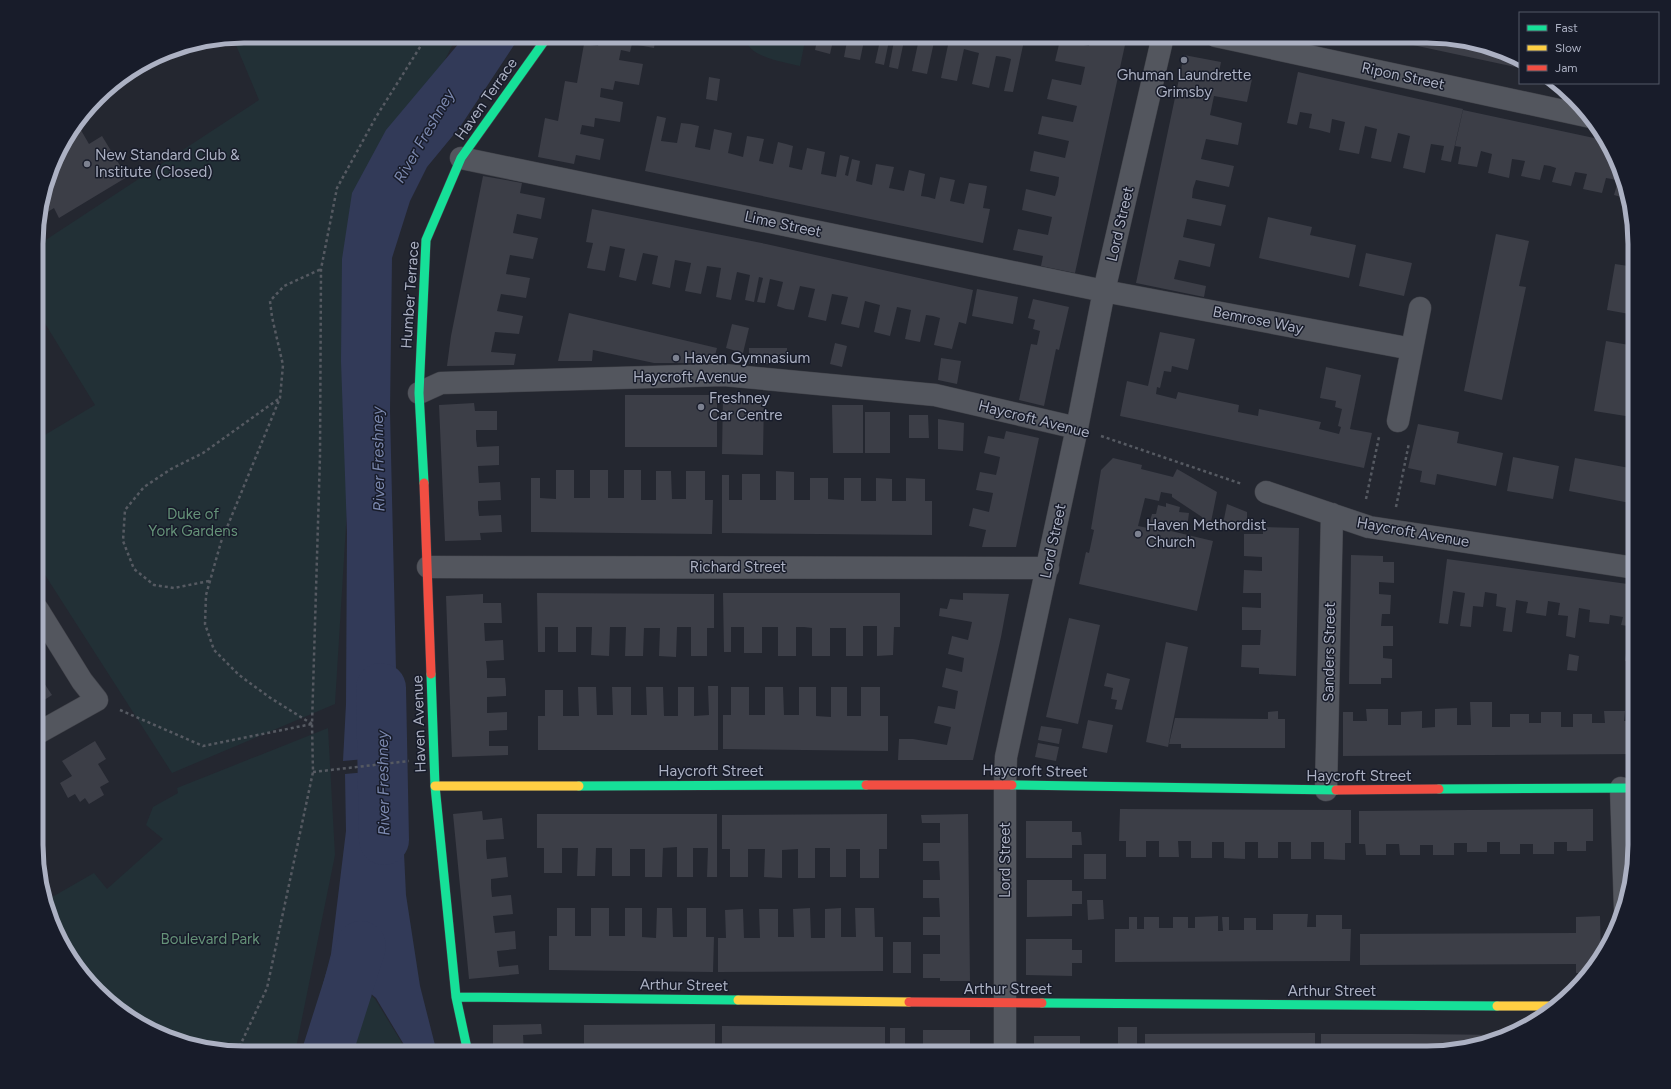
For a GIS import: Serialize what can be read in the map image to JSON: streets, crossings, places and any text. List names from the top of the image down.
{
  "streets": {
    "street": [
      "Ripon Street",
      "Haven Terrace",
      "Lime Street",
      "Lord Street",
      "Humber Terrace",
      "Bemrose Way",
      "Haycroft Avenue",
      "Richard Street",
      "Sanders Street",
      "Haven Avenue",
      "Haycroft Street",
      "Arthur Street"
    ]
  },
  "crossings": [
    ["Haven Terrace", "Lime Street"],
    ["Haven Terrace", "Humber Terrace"],
    ["Lime Street", "Lord Street"],
    ["Lime Street", "Humber Terrace"],
    ["Lime Street", "Bemrose Way"],
    ["Lord Street", "Bemrose Way"],
    ["Lord Street", "Haycroft Avenue"],
    ["Lord Street", "Richard Street"],
    ["Lord Street", "Haycroft Street"],
    ["Lord Street", "Arthur Street"],
    ["Humber Terrace", "Haycroft Avenue"],
    ["Humber Terrace", "Haven Avenue"],
    ["Haycroft Avenue", "Sanders Street"],
    ["Haycroft Avenue", "Haven Avenue"],
    ["Richard Street", "Haven Avenue"],
    ["Sanders Street", "Haycroft Street"],
    ["Haven Avenue", "Haycroft Street"],
    ["Haven Avenue", "Arthur Street"]
  ],
  "water": ["River Freshney"],
  "parks": ["Duke of York Gardens", "Boulevard Park"],
  "places": [
    "Ghuman Laundrette Grimsby",
    "New Standard Club & Institute (Closed)",
    "Haven Gymnasium",
    "Freshney Car Centre",
    "Haven Methordist Church"
  ],
  "legend": ["Fast", "Slow", "Jam"]
}
